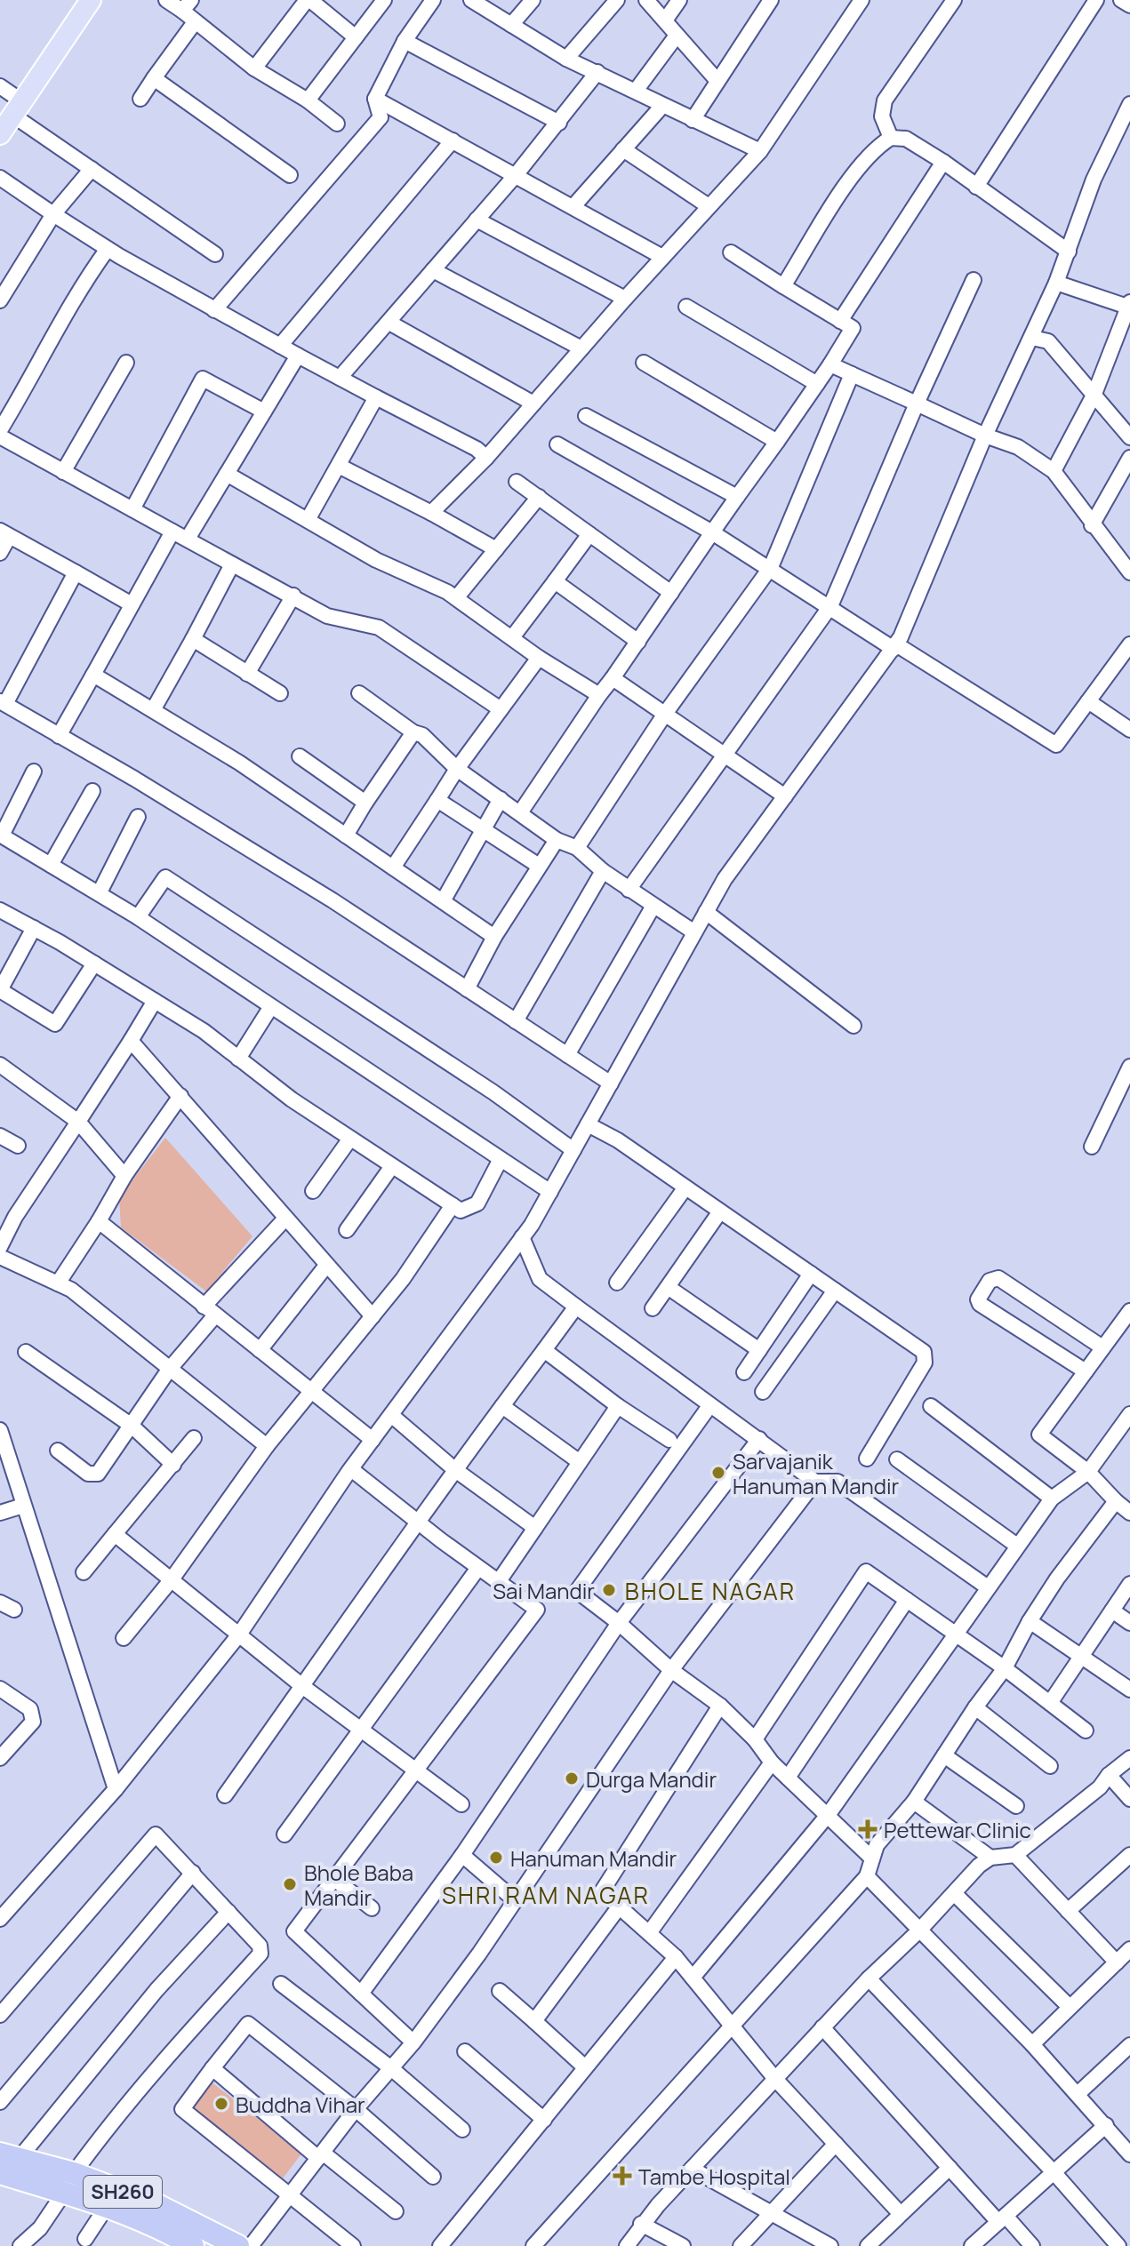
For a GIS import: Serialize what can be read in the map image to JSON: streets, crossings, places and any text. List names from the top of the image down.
{
  "streets": {
    "highway": ["SH260"]
  },
  "districts": ["BHOLE NAGAR", "SHRI RAM NAGAR"],
  "places": {
    "other": [
      "Sarvajanik Hanuman Mandir",
      "Sai Mandir",
      "Durga Mandir",
      "Hanuman Mandir",
      "Bhole Baba Mandir",
      "Buddha Vihar"
    ],
    "health": ["Pettewar Clinic", "Tambe Hospital"]
  }
}
